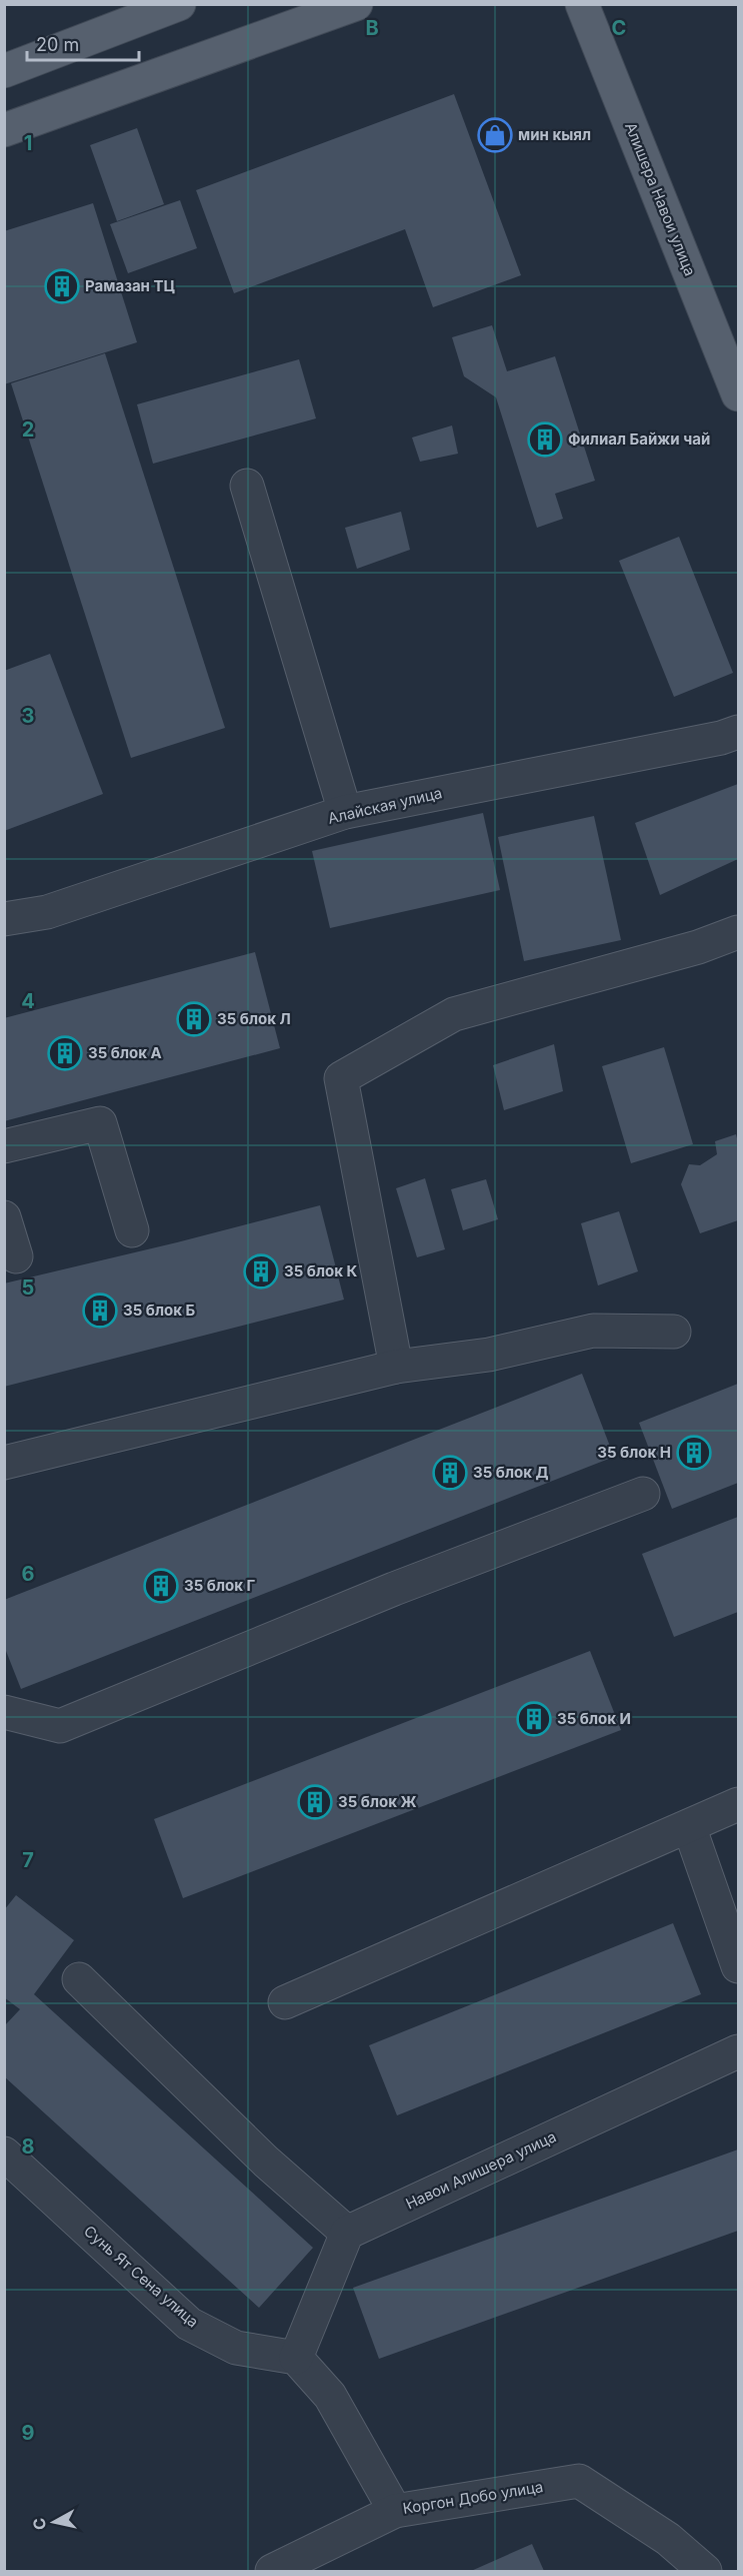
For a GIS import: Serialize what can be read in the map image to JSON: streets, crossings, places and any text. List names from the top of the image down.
{
  "streets": {
    "main road": ["Алишера Навои улица"],
    "street": [
      "Алайская улица",
      "Навои Алишера улица",
      "Сунь Ят Сена улица",
      "Коргон Добо улица"
    ]
  },
  "places": {
    "shop": ["мин кыял"],
    "building": [
      "Рамазан ТЦ",
      "Филиал Байжи чай",
      "35 блок Л",
      "35 блок А",
      "35 блок К",
      "35 блок Б",
      "35 блок Н",
      "35 блок Д",
      "35 блок Г",
      "35 блок И",
      "35 блок Ж"
    ]
  },
  "scale_bar": "20 m",
  "north": "left",
  "grid": {
    "columns": ["B", "C"],
    "rows": [
      "1",
      "2",
      "3",
      "4",
      "5",
      "6",
      "7",
      "8",
      "9"
    ]
  }
}
